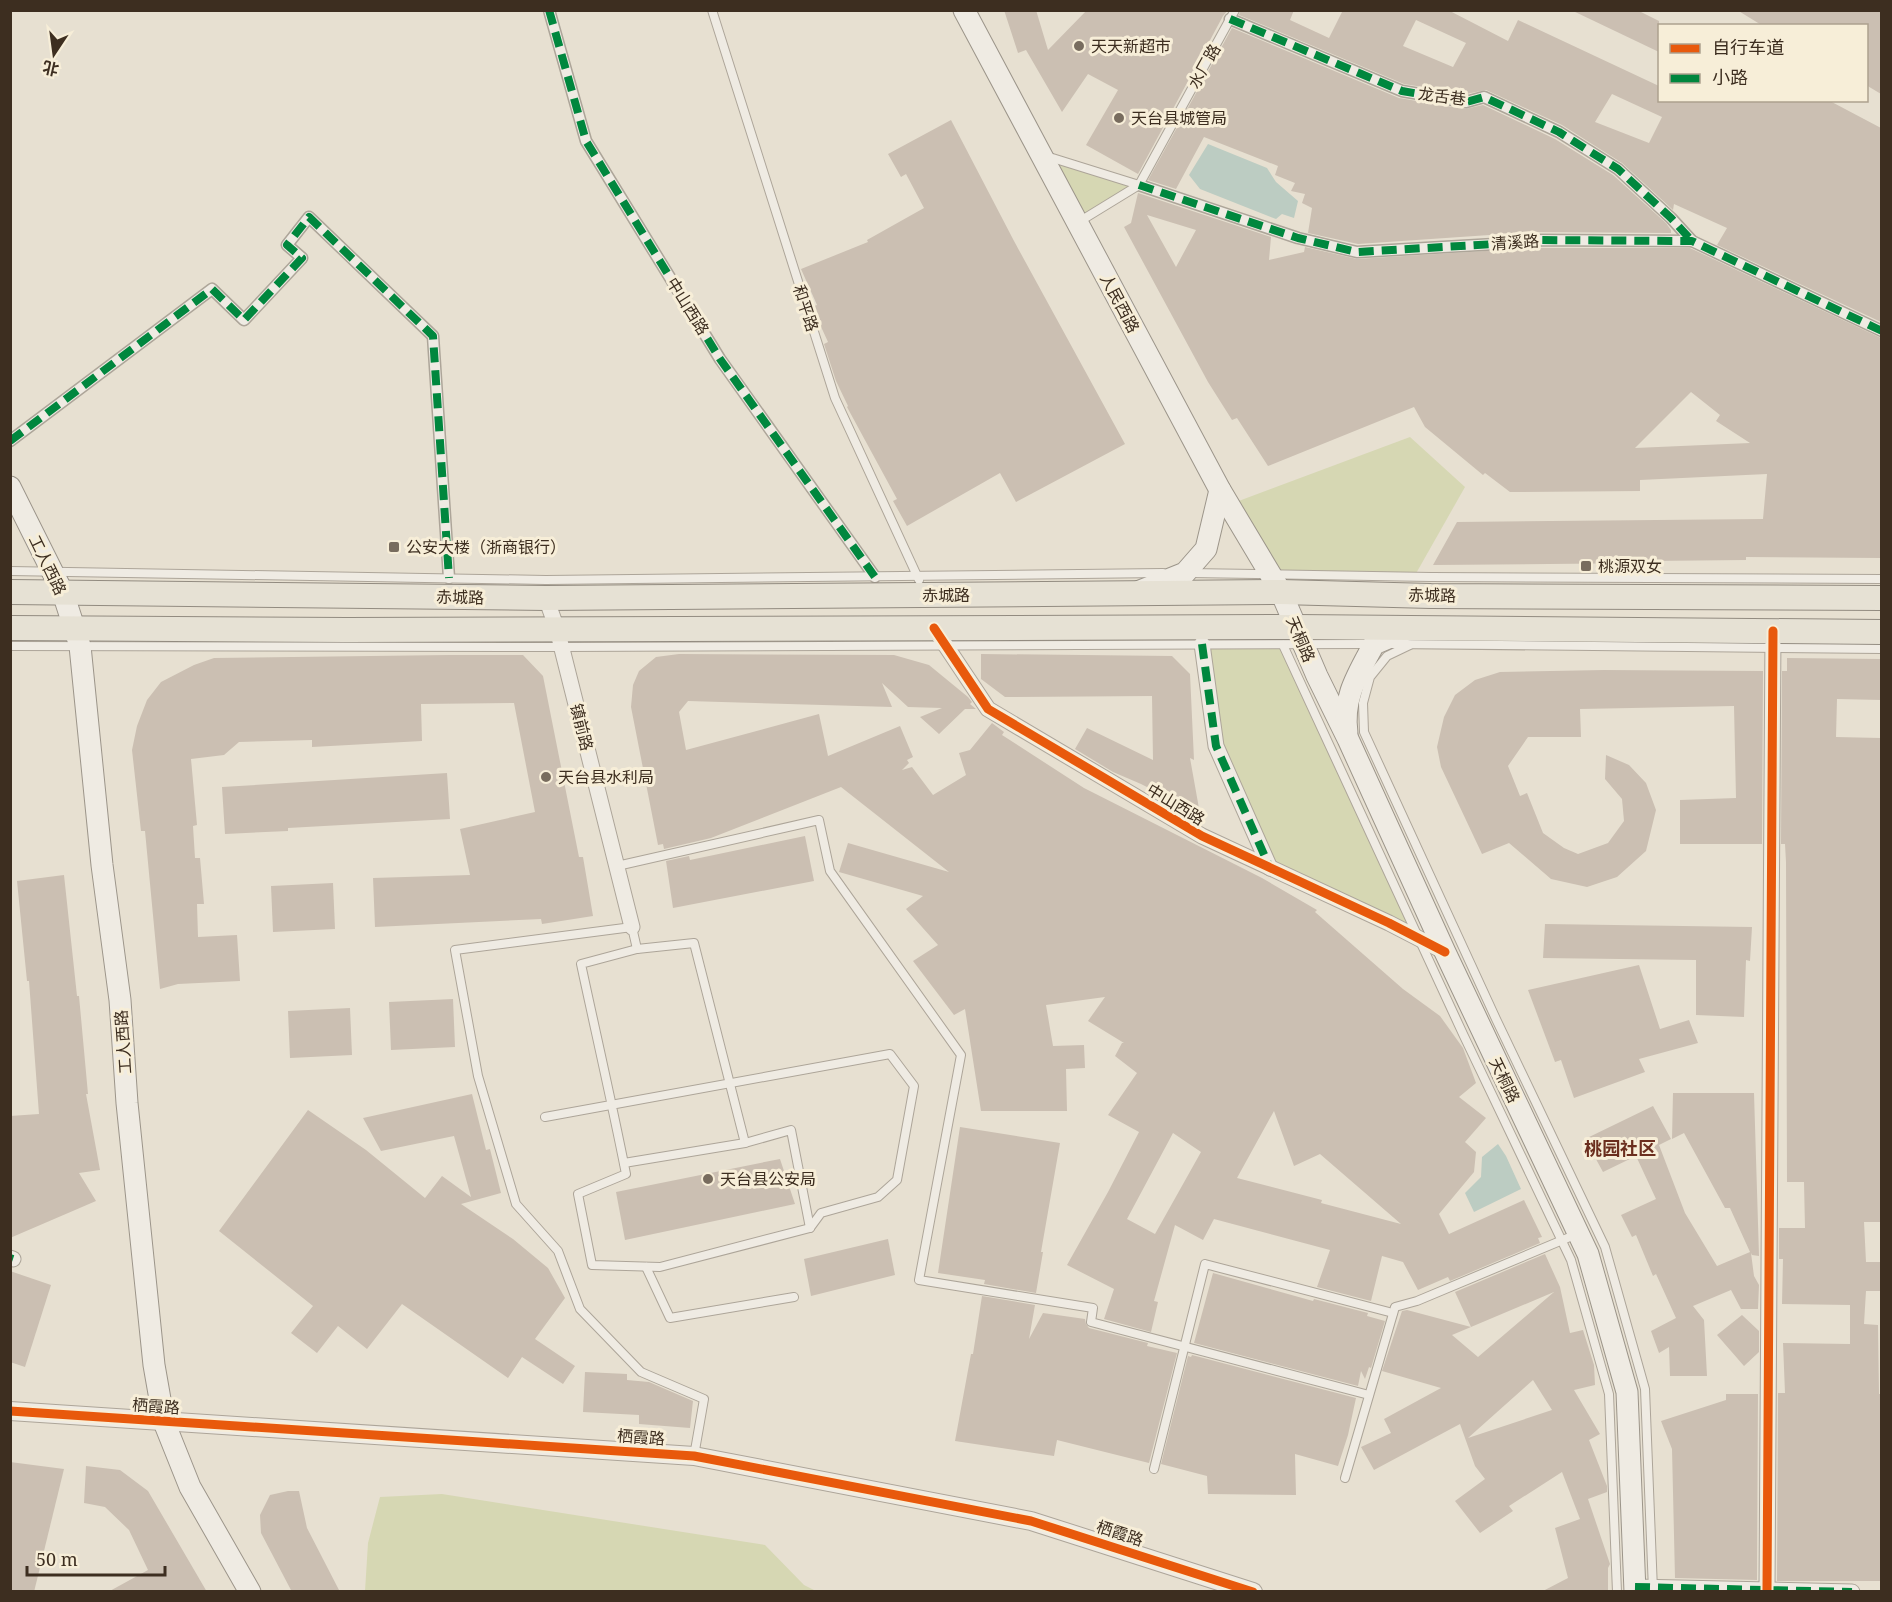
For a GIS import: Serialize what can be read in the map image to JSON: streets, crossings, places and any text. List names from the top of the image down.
{
  "streets": {
    "main road": [
      "人民西路",
      "工人西路",
      "赤城路",
      "天桐路"
    ],
    "street": [
      "龙舌巷",
      "清溪路",
      "中山西路",
      "镇前路",
      "栖霞路"
    ],
    "lane": ["水厂路", "和平路"]
  },
  "crossings": [
    ["水厂路", "龙舌巷"],
    ["水厂路", "清溪路"],
    ["水厂路", "人民西路"],
    ["龙舌巷", "清溪路"],
    ["人民西路", "赤城路"],
    ["人民西路", "天桐路"],
    ["中山西路", "赤城路"],
    ["中山西路", "天桐路"],
    ["和平路", "赤城路"],
    ["工人西路", "赤城路"],
    ["工人西路", "栖霞路"],
    ["赤城路", "天桐路"],
    ["赤城路", "镇前路"]
  ],
  "districts": ["桃园社区"],
  "places": {
    "other": [
      "天天新超市",
      "天台县城管局",
      "天台县水利局",
      "天台县公安局"
    ],
    "transit": ["公安大楼（浙商银行）", "桃源双女"]
  },
  "legend": ["自行车道", "小路"],
  "scale_bar": "50 m",
  "north": "bottom"
}
